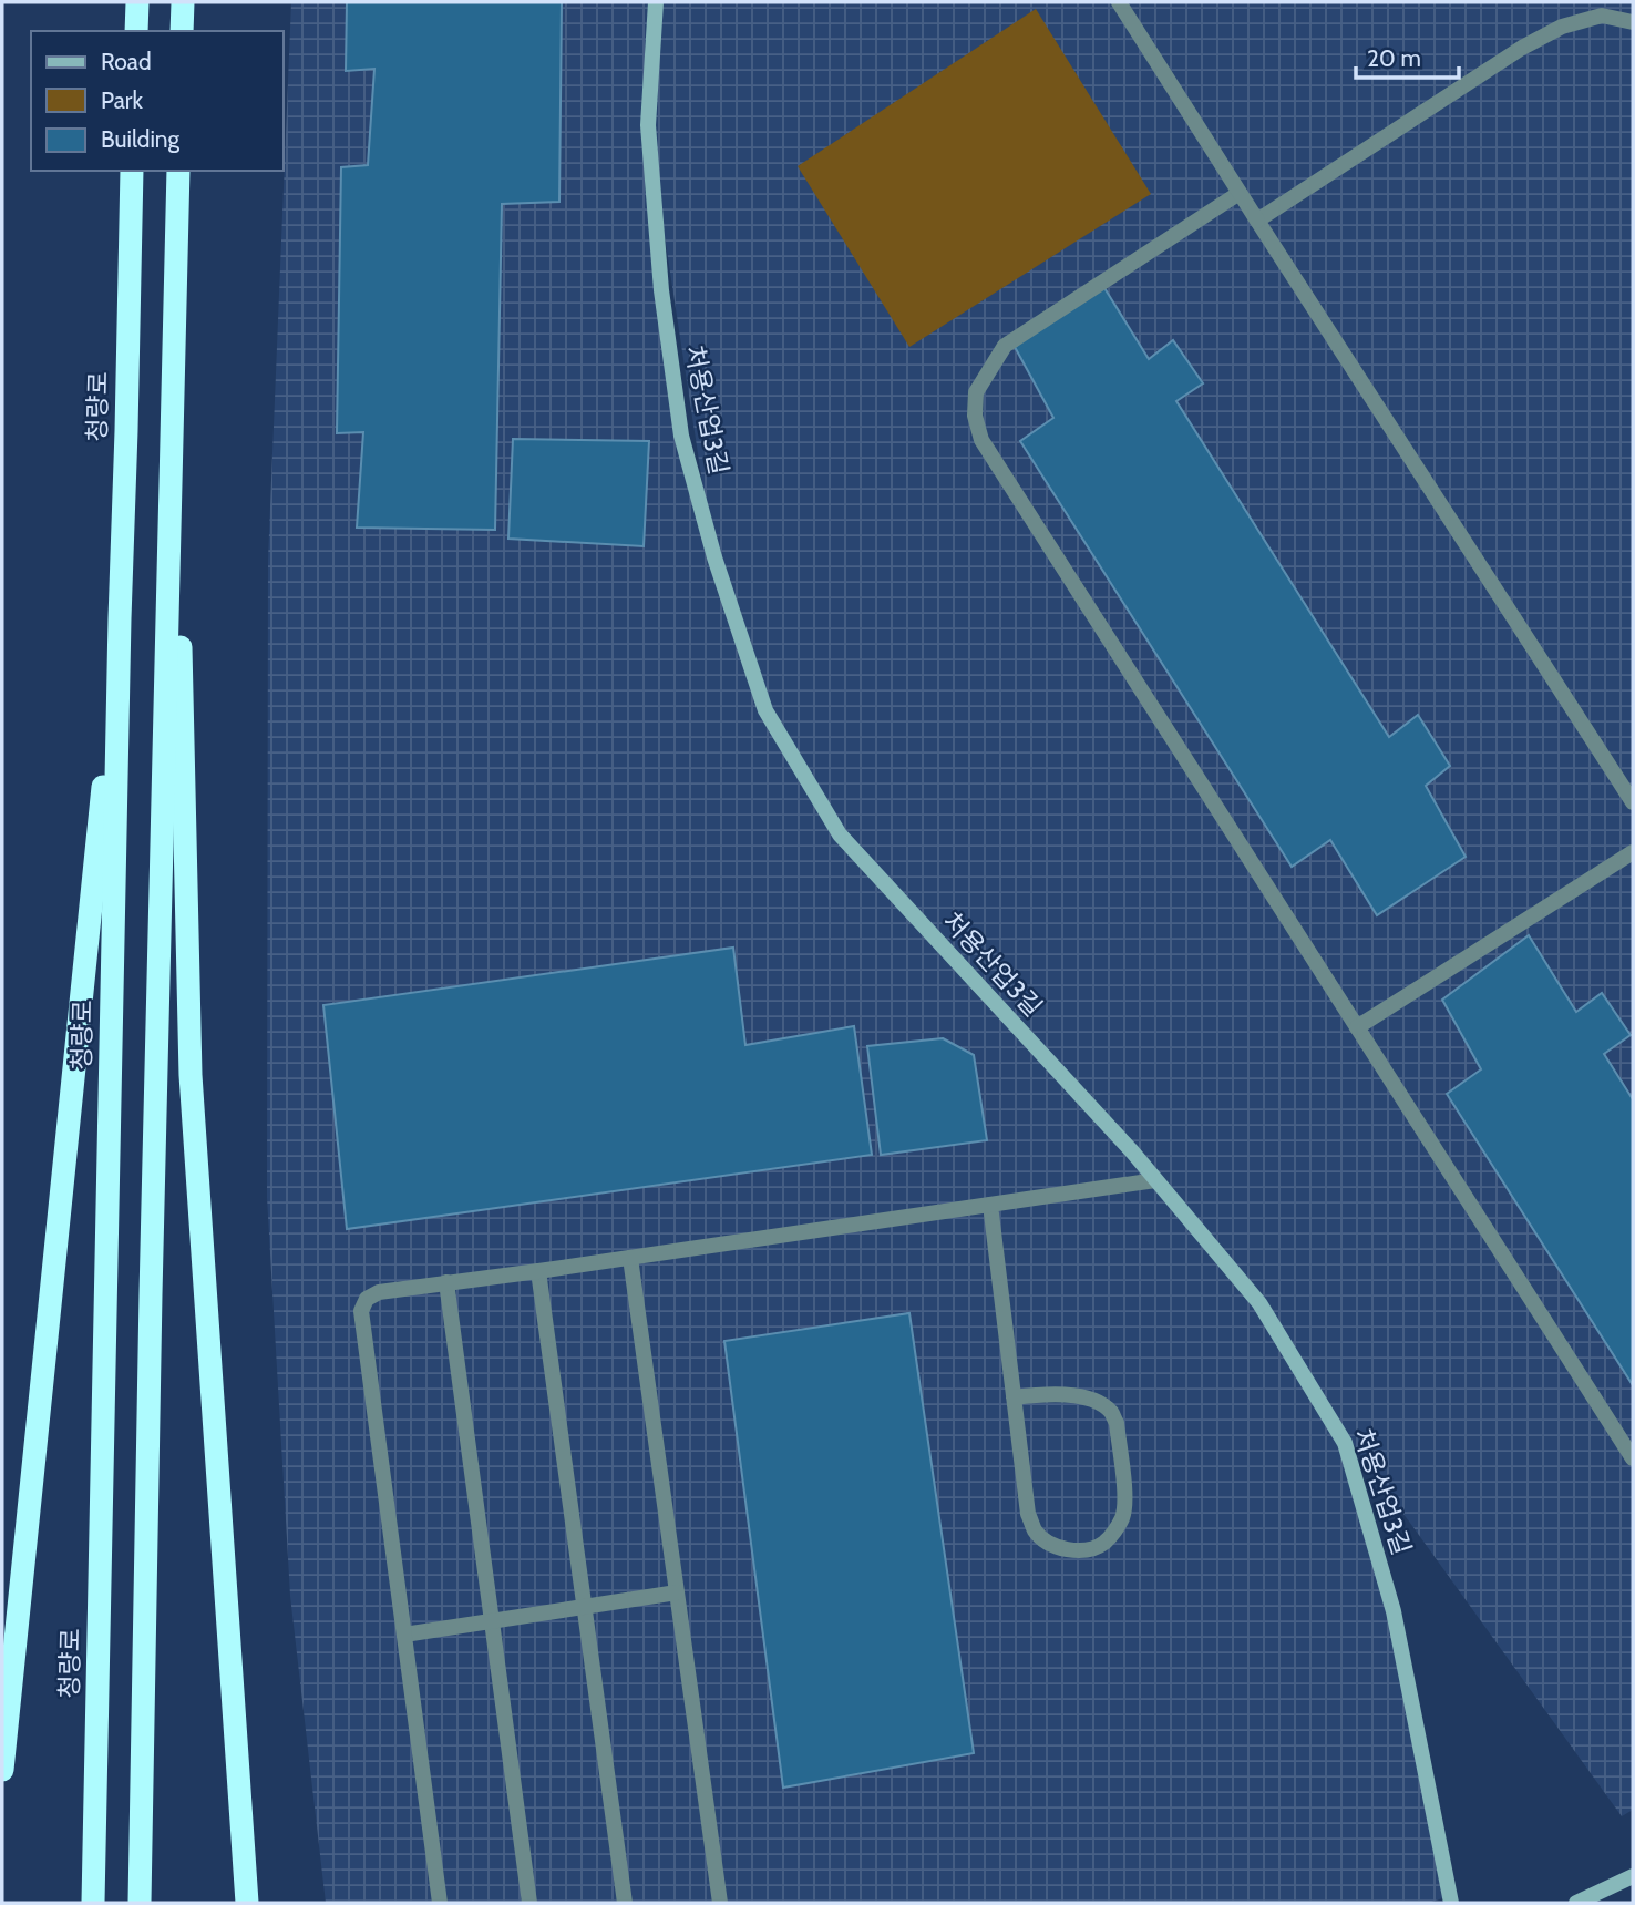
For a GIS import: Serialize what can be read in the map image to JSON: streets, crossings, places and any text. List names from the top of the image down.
{
  "streets": {
    "highway": ["청량로"],
    "street": ["처용산업3길"]
  },
  "legend": ["Road", "Park", "Building"],
  "scale_bar": "20 m"
}
